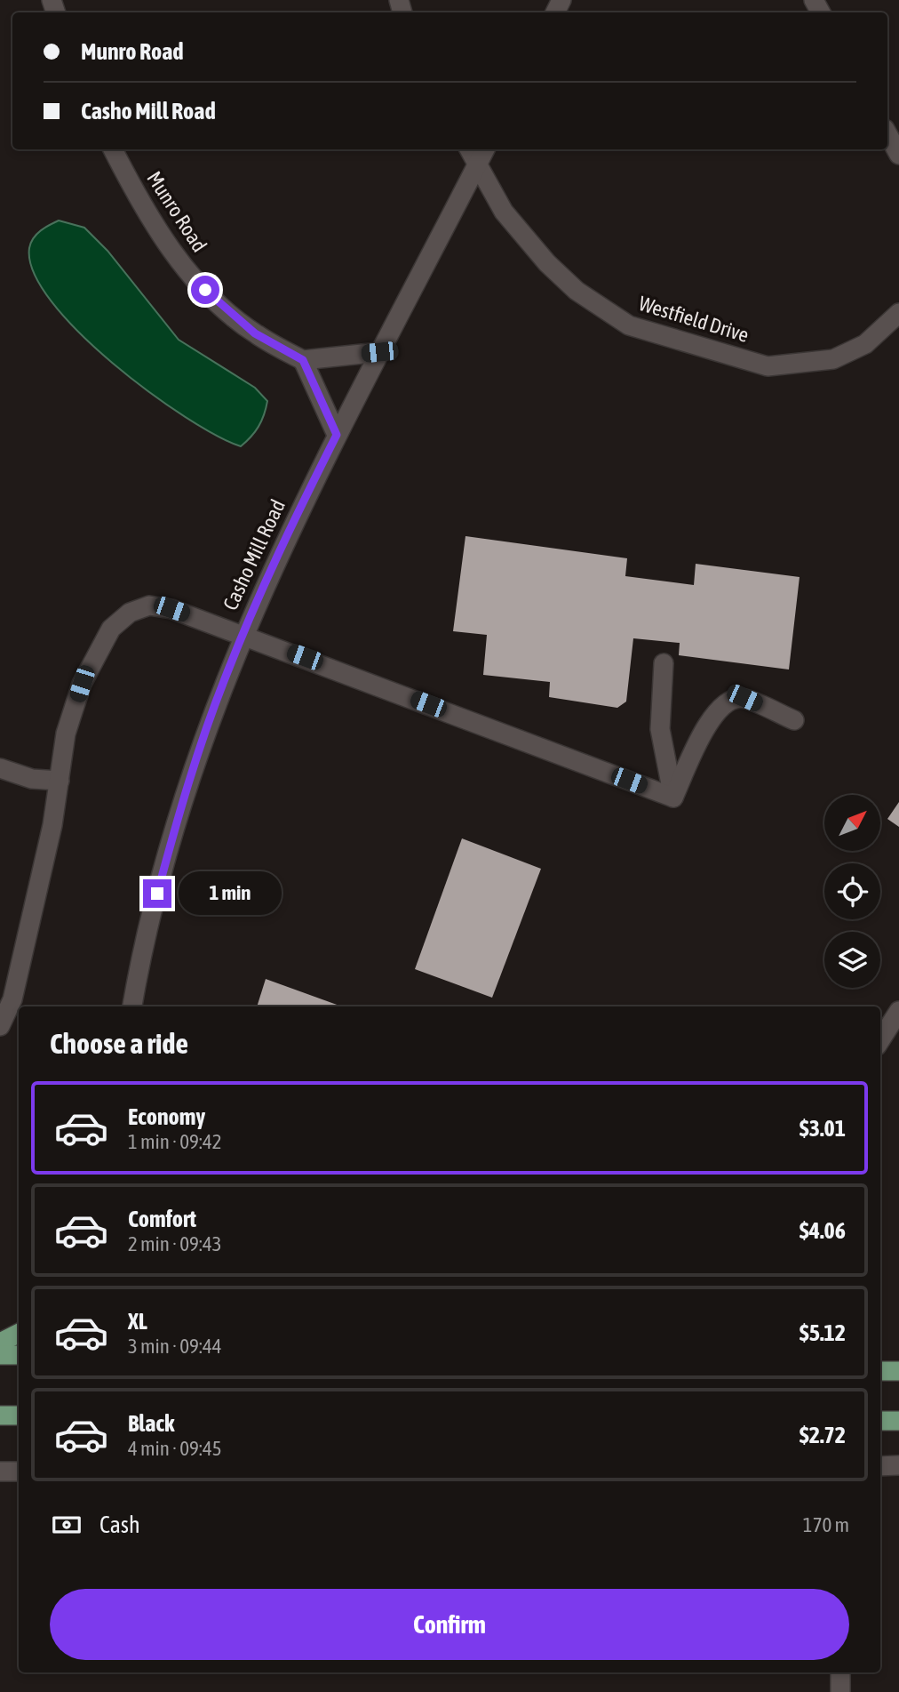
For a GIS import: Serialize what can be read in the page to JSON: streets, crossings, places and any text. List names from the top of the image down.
{
  "streets": {
    "street": ["Munro Road", "Westfield Drive", "Casho Mill Road"]
  },
  "crossings": [
    ["Westfield Drive", "Casho Mill Road"]
  ],
  "north": "top right",
  "page": {
    "banner": ["Munro Road", "Casho Mill Road"],
    "bubble": "1 min",
    "heading": "Choose a ride",
    "list": [
      {
        "name": "Economy",
        "note": "1 min · 09:42",
        "value": "$3.01"
      },
      {
        "name": "Comfort",
        "note": "2 min · 09:43",
        "value": "$4.06"
      },
      {
        "name": "XL",
        "note": "3 min · 09:44",
        "value": "$5.12"
      },
      {
        "name": "Black",
        "note": "4 min · 09:45",
        "value": "$2.72"
      }
    ],
    "pay": ["Cash", "170 m"],
    "buttons": "Confirm"
  }
}
